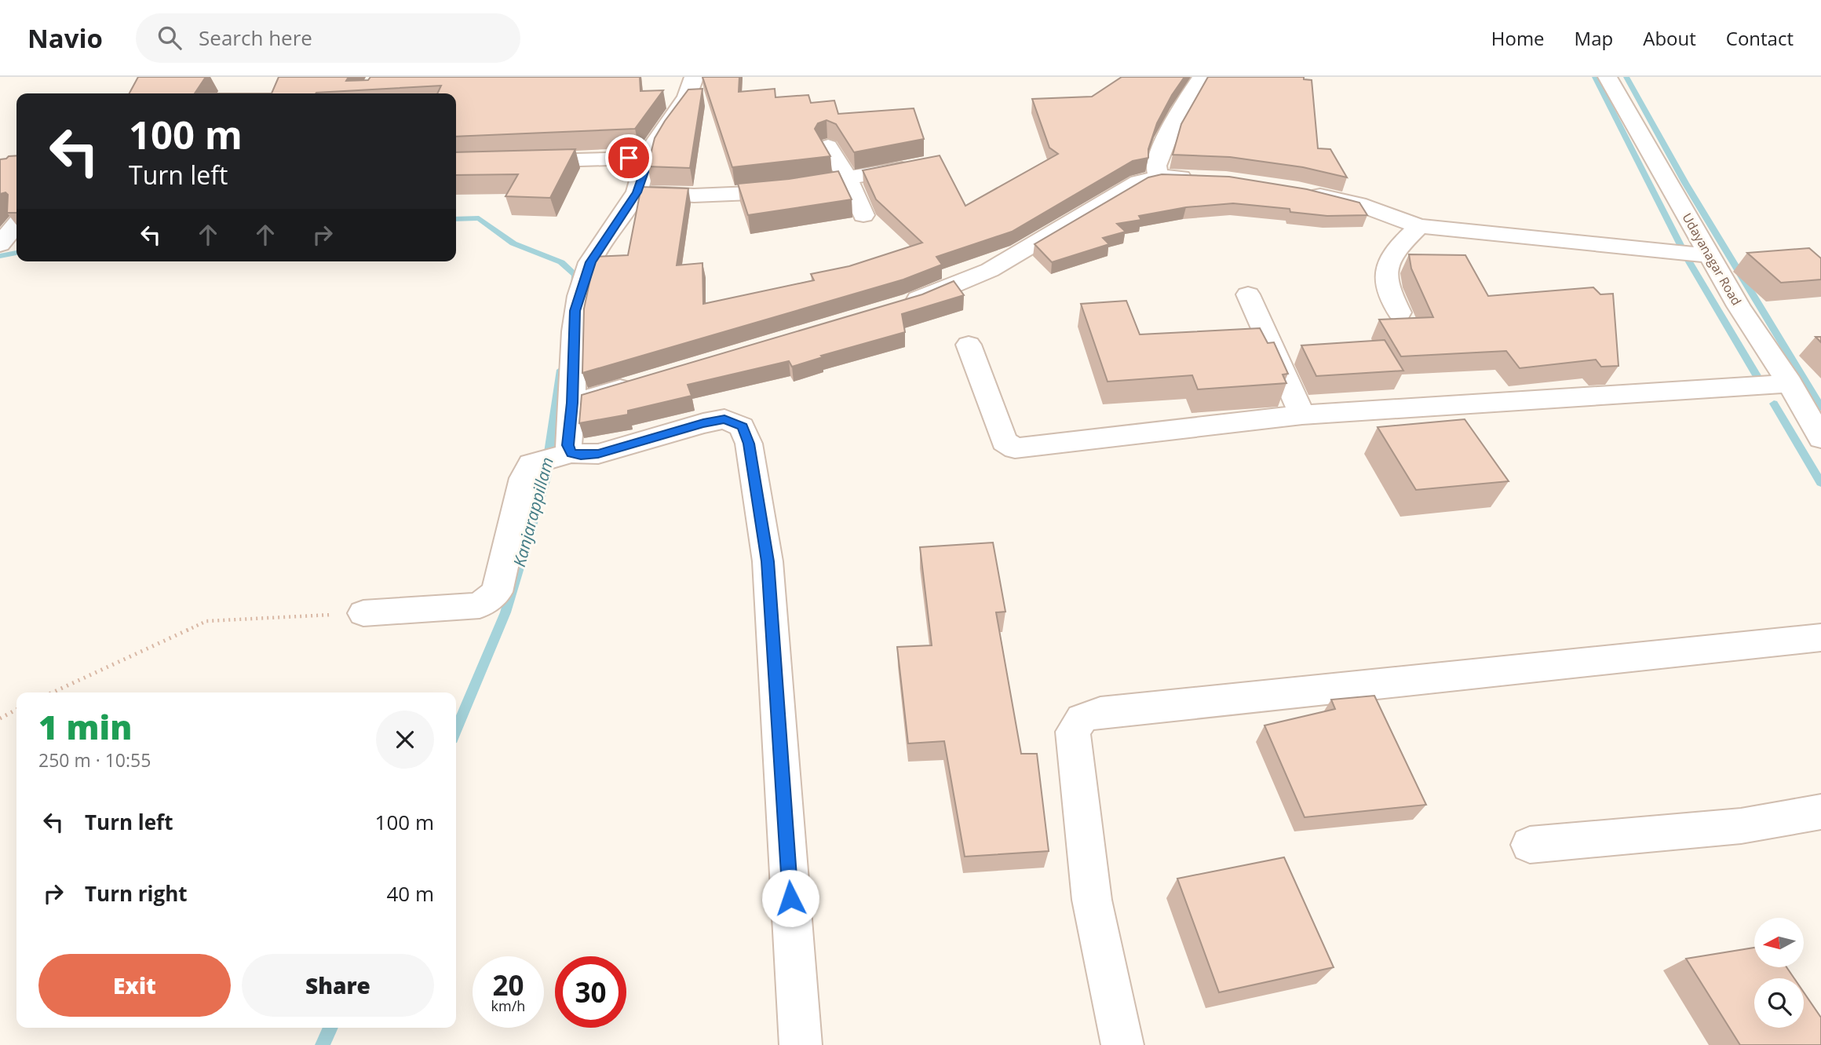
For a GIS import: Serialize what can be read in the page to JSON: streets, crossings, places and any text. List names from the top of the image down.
{
  "streets": {
    "street": ["Udayanagar Road"]
  },
  "water": ["Kanjarappillam"],
  "north": "left",
  "page": {
    "header": "Navio",
    "search": "Search here",
    "nav": [
      "Home",
      "Map",
      "About",
      "Contact"
    ],
    "turn": ["100 m", "Turn left"],
    "heading": ["1 min", "250 m · 10:55"],
    "list": [
      {
        "name": "Turn left",
        "value": "100 m"
      },
      {
        "name": "Turn right",
        "value": "40 m"
      }
    ],
    "buttons": ["Exit", "Share"],
    "speed": "20 km/h",
    "limit": "30"
  }
}
